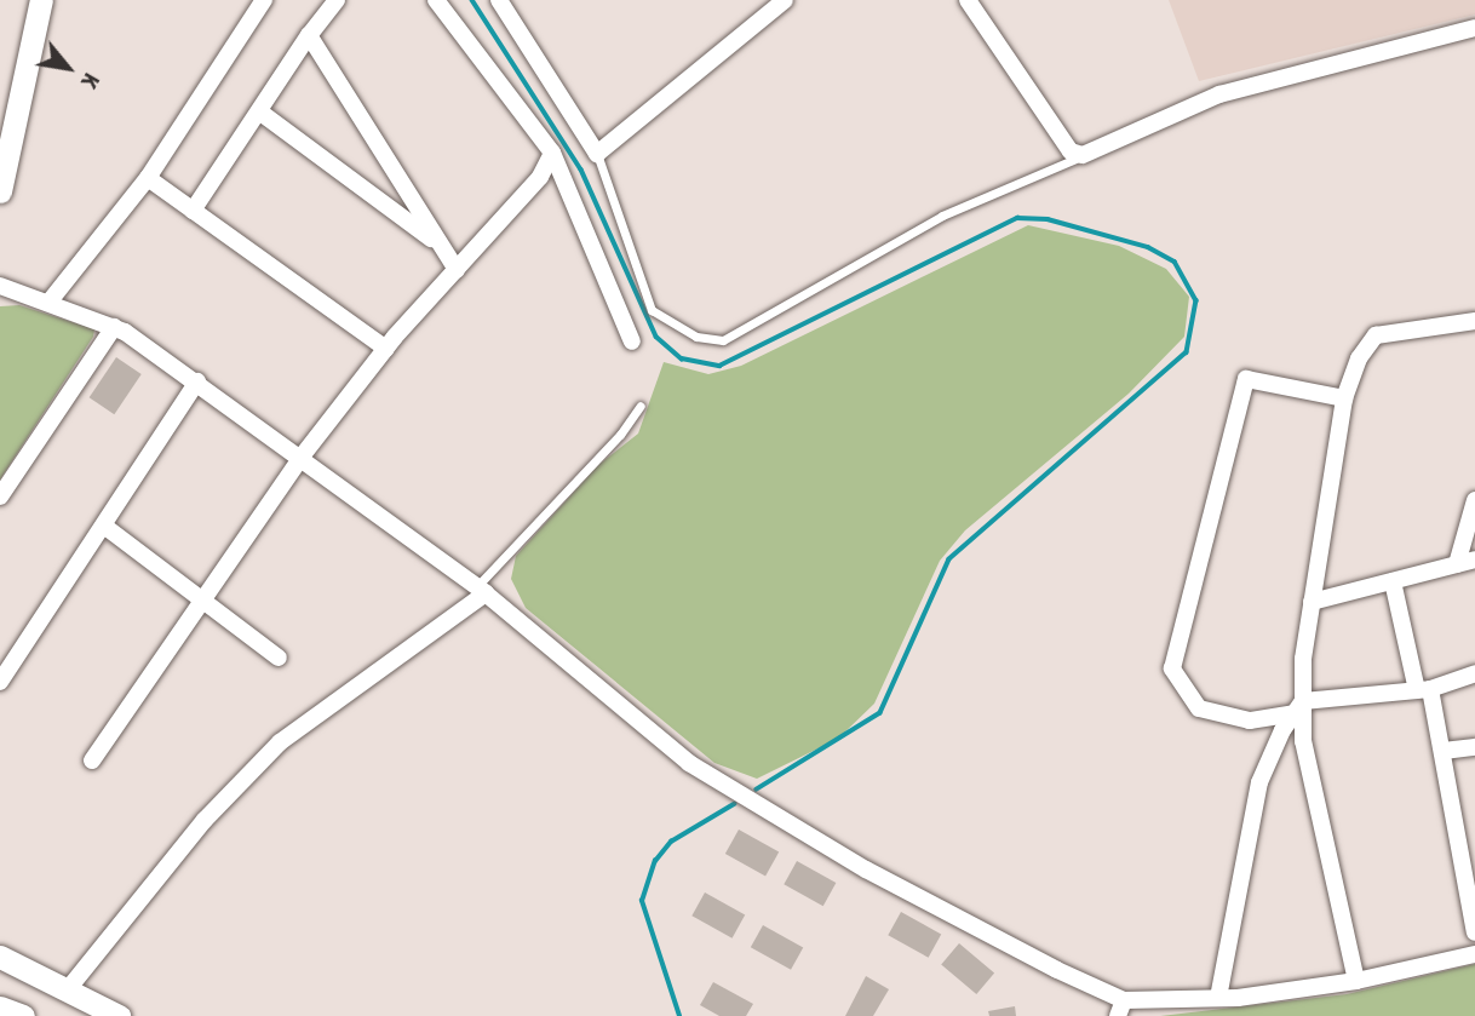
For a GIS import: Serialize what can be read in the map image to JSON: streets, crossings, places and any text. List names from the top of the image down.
{
  "north": "bottom right"
}
